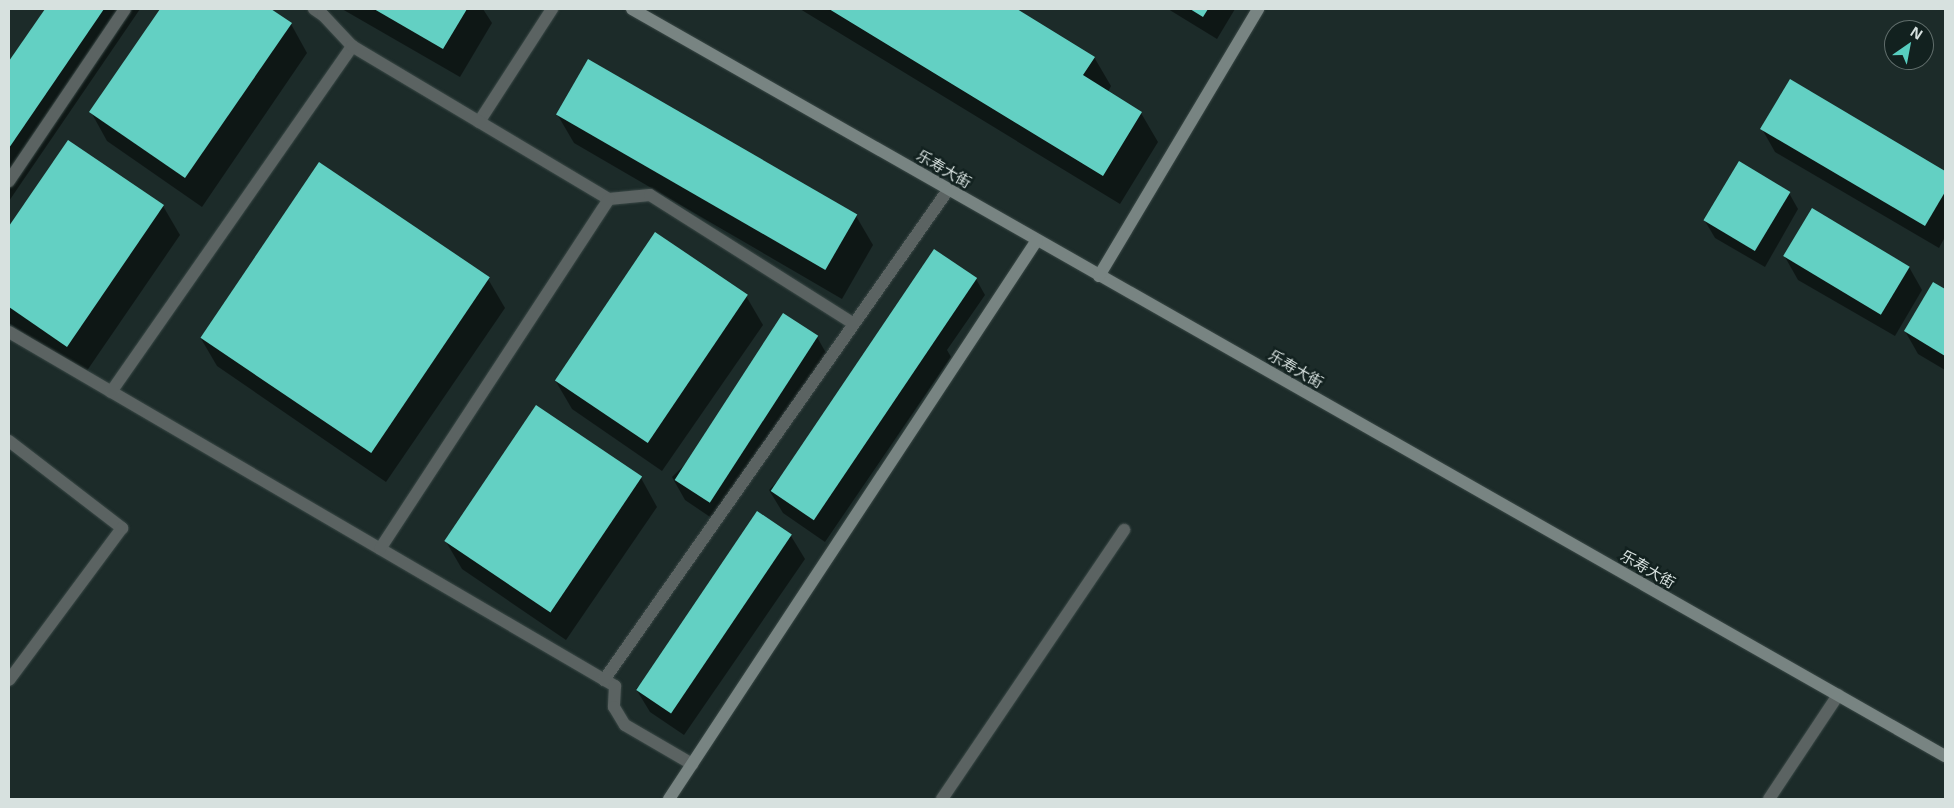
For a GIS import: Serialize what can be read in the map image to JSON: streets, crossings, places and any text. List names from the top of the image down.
{
  "streets": {
    "main road": ["乐寿大街"]
  },
  "north": "top right"
}
